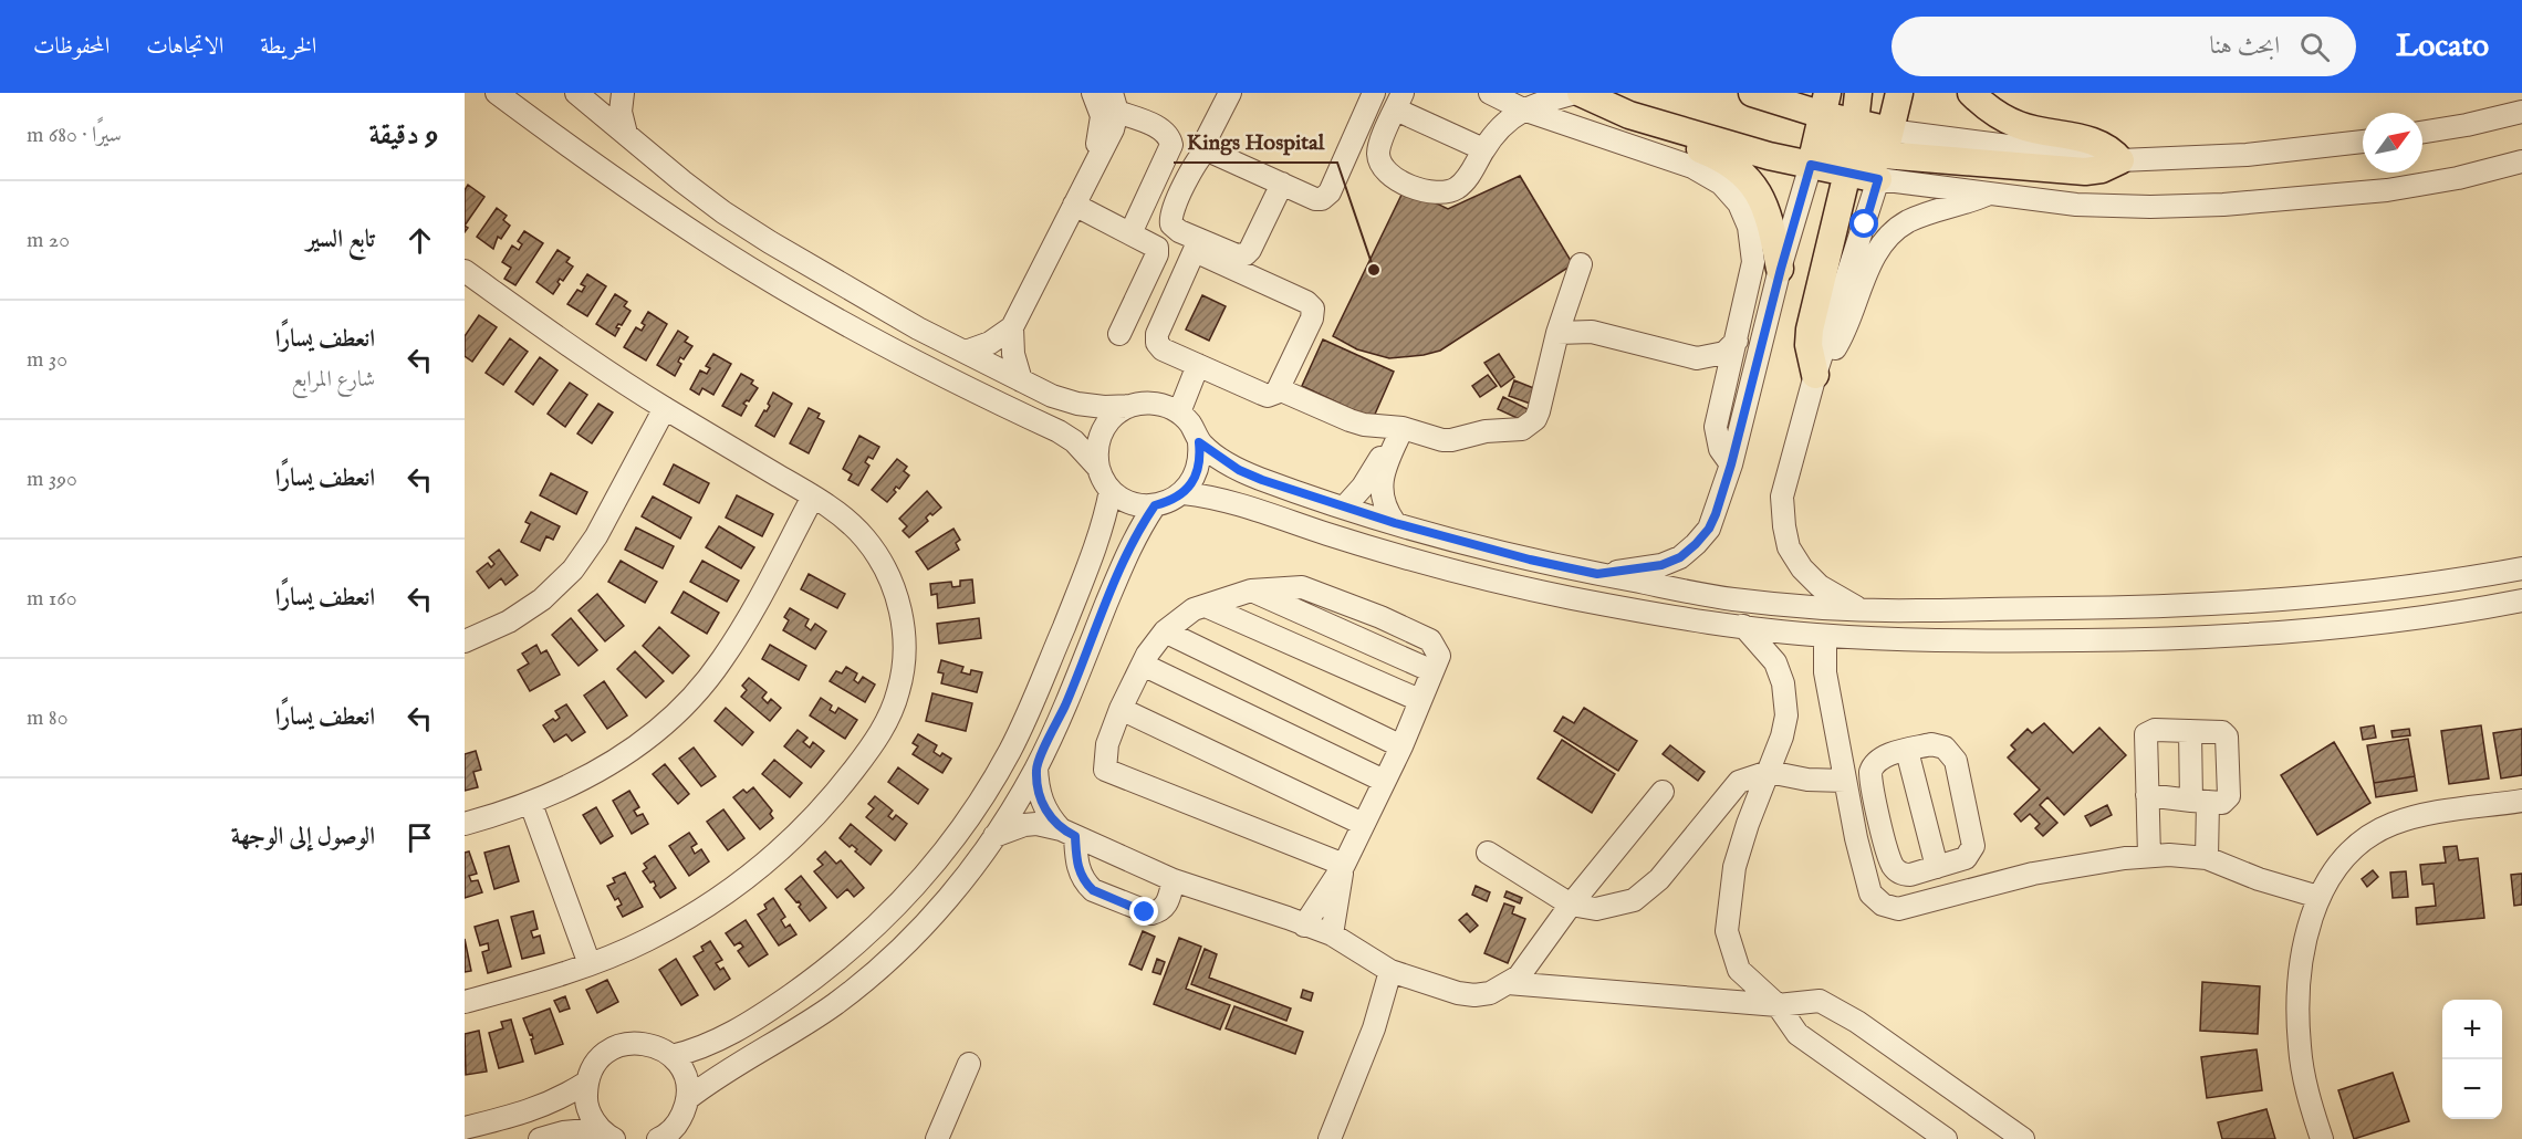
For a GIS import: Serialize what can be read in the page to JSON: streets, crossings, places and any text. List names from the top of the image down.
{
  "places": ["Kings Hospital"],
  "north": "top right",
  "page": {
    "header": "Locato",
    "search": "ابحث هنا",
    "nav": ["الخريطة", "الاتجاهات", "المحفوظات"],
    "heading": ["9 دقيقة", "سيرًا · 680 m"],
    "list": [
      ["تابع السير", "20 m"],
      ["انعطف يسارًا", "شارع المرابع", "30 m"],
      ["انعطف يسارًا", "390 m"],
      ["انعطف يسارًا", "160 m"],
      ["انعطف يسارًا", "80 m"],
      "الوصول إلى الوجهة"
    ],
    "map_buttons": ["+", "−"]
  }
}
